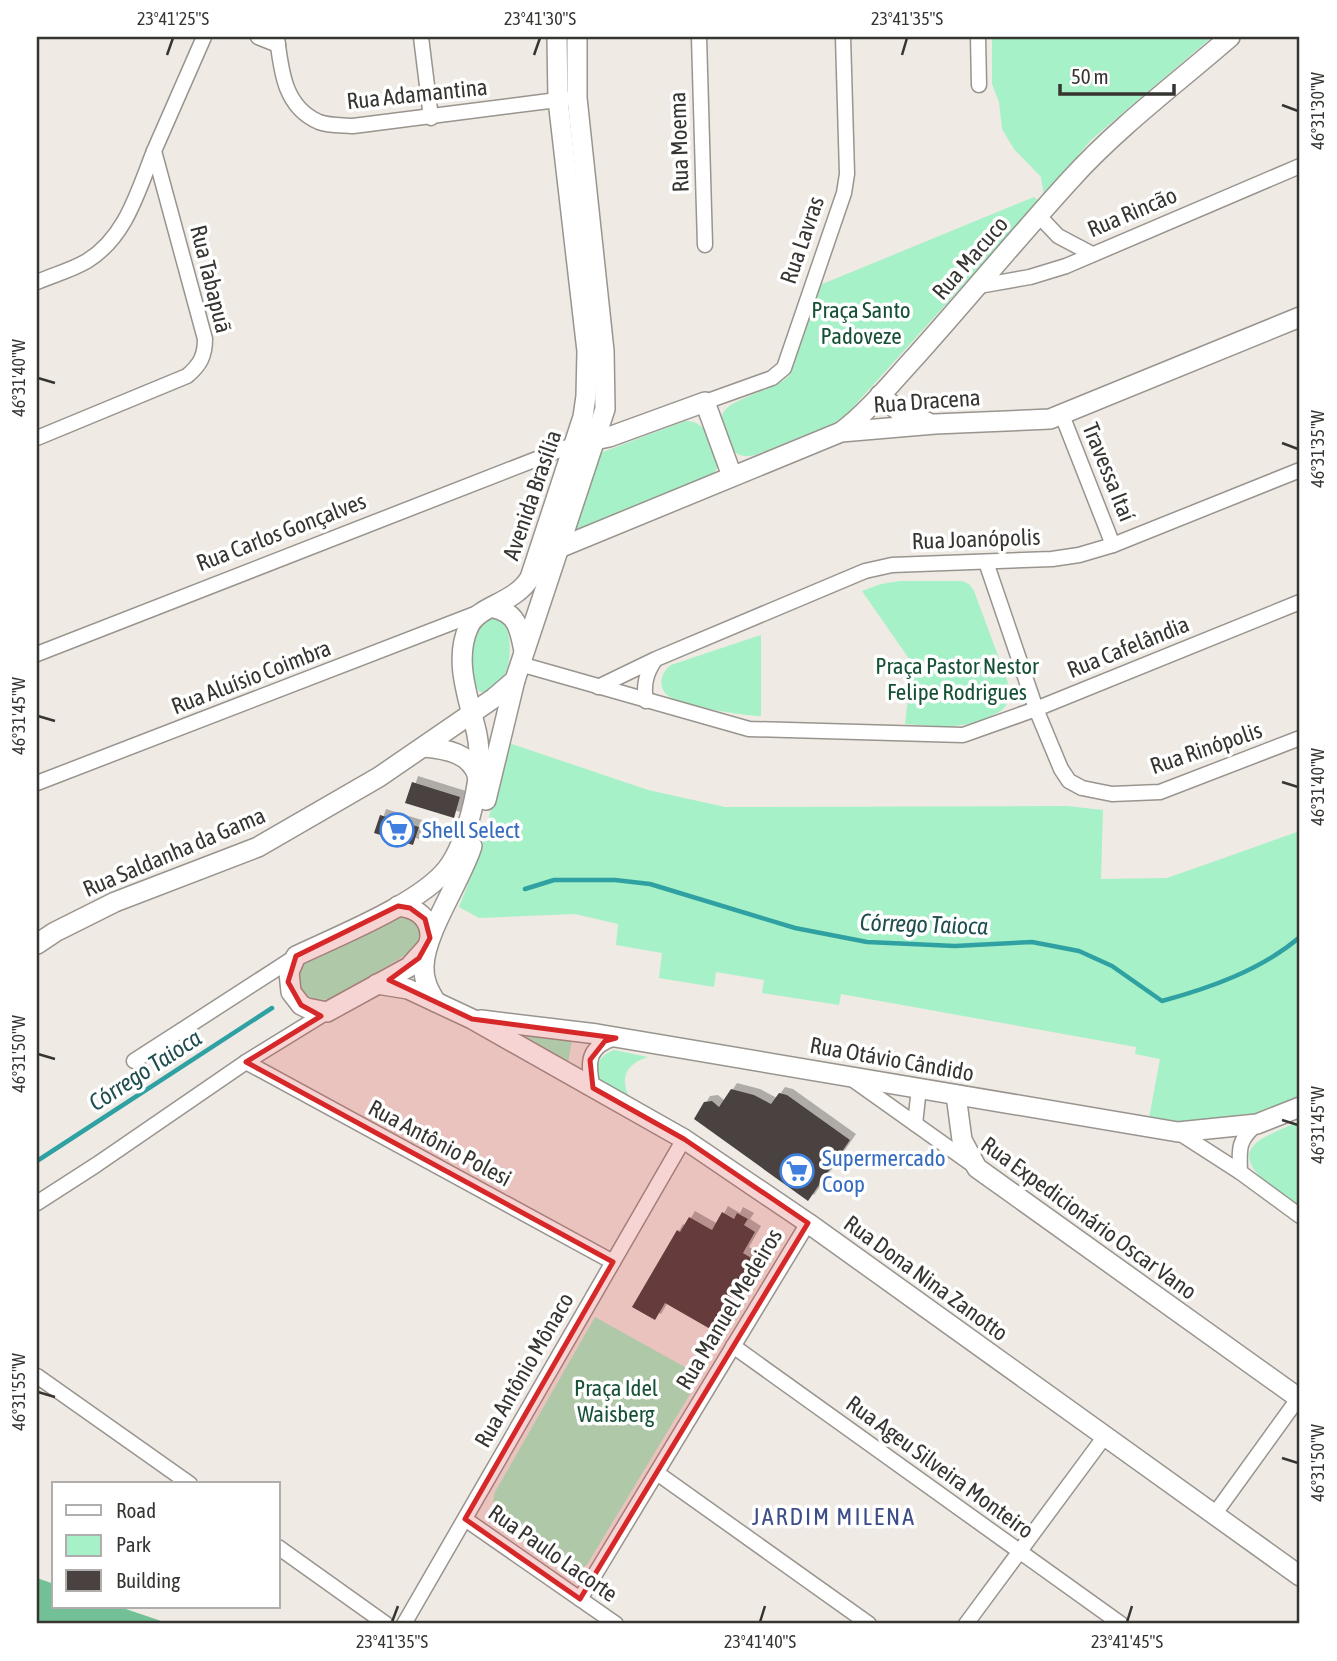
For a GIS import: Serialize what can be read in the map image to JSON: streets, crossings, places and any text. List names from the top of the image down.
{
  "streets": {
    "main road": [
      "Rua Lavras",
      "Rua Macuco",
      "Rua Dracena",
      "Avenida Brasília",
      "Rua Carlos Gonçalves",
      "Rua Saldanha da Gama",
      "Rua Otávio Cândido",
      "Rua Expedicionário Oscar Vano",
      "Rua Dona Nina Zanotto"
    ],
    "street": [
      "Rua Adamantina",
      "Rua Moema",
      "Rua Rincão",
      "Rua Tabapuã",
      "Travessa Itaí",
      "Rua Joanópolis",
      "Rua Cafelândia",
      "Rua Aluísio Coimbra",
      "Rua Rinópolis",
      "Rua Antônio Polesi",
      "Rua Manuel Medeiros",
      "Rua Antônio Mônaco",
      "Rua Ageu Silveira Monteiro",
      "Rua Paulo Lacorte"
    ]
  },
  "crossings": [
    ["Rua Adamantina", "Avenida Brasília"],
    ["Rua Rincão", "Rua Macuco"],
    ["Rua Lavras", "Avenida Brasília"],
    ["Rua Lavras", "Rua Carlos Gonçalves"],
    ["Rua Macuco", "Rua Dracena"],
    ["Rua Dracena", "Travessa Itaí"],
    ["Rua Dracena", "Avenida Brasília"],
    ["Travessa Itaí", "Rua Joanópolis"],
    ["Avenida Brasília", "Rua Carlos Gonçalves"],
    ["Avenida Brasília", "Rua Cafelândia"],
    ["Avenida Brasília", "Rua Aluísio Coimbra"],
    ["Avenida Brasília", "Rua Saldanha da Gama"],
    ["Rua Joanópolis", "Rua Cafelândia"],
    ["Rua Joanópolis", "Rua Rinópolis"],
    ["Rua Cafelândia", "Rua Rinópolis"],
    ["Rua Cafelândia", "Rua Saldanha da Gama"],
    ["Rua Otávio Cândido", "Rua Expedicionário Oscar Vano"],
    ["Rua Otávio Cândido", "Rua Dona Nina Zanotto"],
    ["Rua Antônio Polesi", "Rua Antônio Mônaco"],
    ["Rua Dona Nina Zanotto", "Rua Manuel Medeiros"],
    ["Rua Dona Nina Zanotto", "Rua Antônio Mônaco"],
    ["Rua Manuel Medeiros", "Rua Ageu Silveira Monteiro"],
    ["Rua Manuel Medeiros", "Rua Paulo Lacorte"],
    ["Rua Antônio Mônaco", "Rua Paulo Lacorte"]
  ],
  "districts": ["JARDIM MILENA"],
  "water": ["Córrego Taioca"],
  "parks": ["Praça Santo Padoveze", "Praça Pastor Nestor Felipe Rodrigues", "Praça Idel Waisberg"],
  "places": {
    "supermarket": ["Shell Select", "Supermercado Coop"]
  },
  "legend": ["Road", "Park", "Building"],
  "scale_bar": "50 m",
  "coordinates": [
    "23°41'25\"S",
    "23°41'30\"S",
    "23°41'35\"S",
    "46°31'30\"W",
    "46°31'40\"W",
    "46°31'35\"W",
    "46°31'45\"W",
    "46°31'50\"W",
    "46°31'55\"W",
    "23°41'40\"S",
    "23°41'45\"S"
  ]
}
